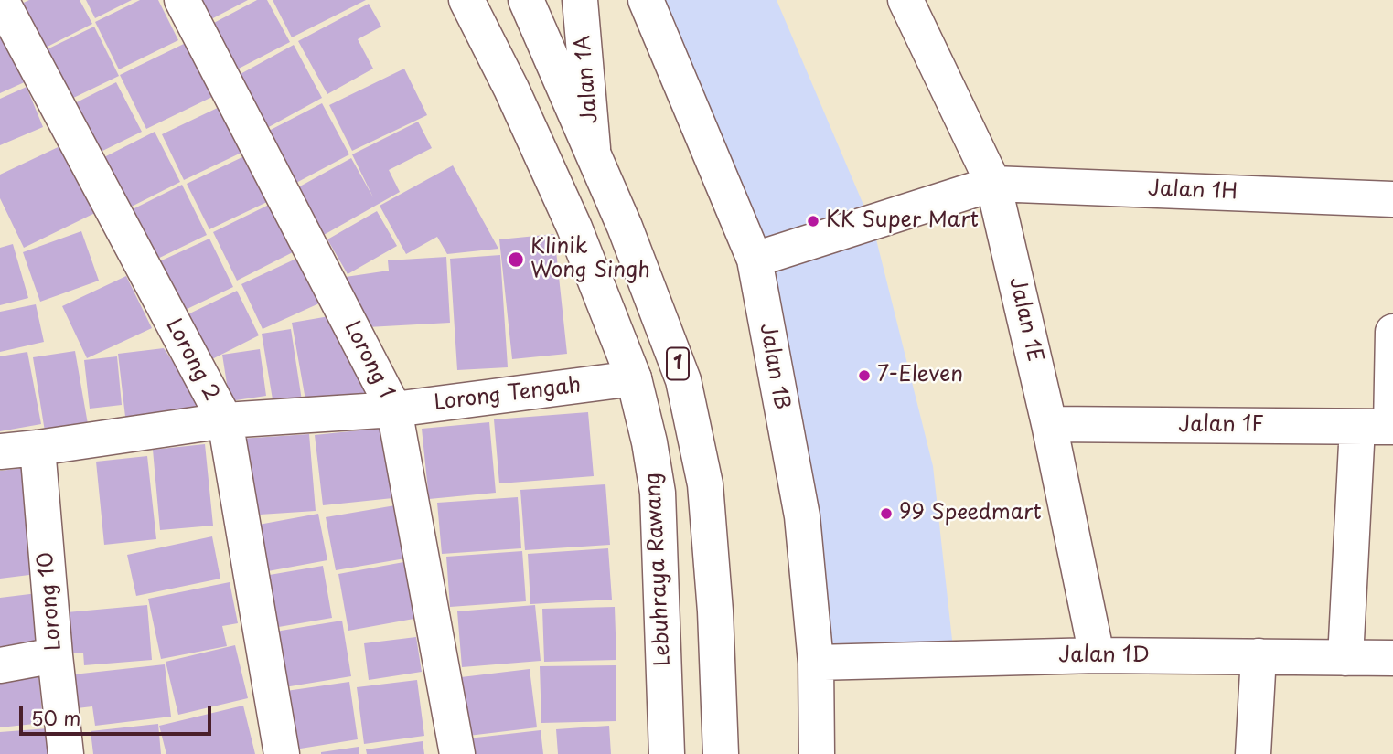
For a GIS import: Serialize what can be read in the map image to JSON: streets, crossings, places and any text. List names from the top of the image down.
{
  "streets": {
    "street": [
      "Jalan 1A",
      "Jalan 1H",
      "Jalan 1E",
      "Lorong 2",
      "Lorong 1",
      "1",
      "Jalan 1B",
      "Lorong Tengah",
      "Jalan 1F",
      "Lebuhraya Rawang",
      "Lorong 10",
      "Jalan 1D"
    ]
  },
  "crossings": [
    ["Jalan 1A", "1"],
    ["Jalan 1H", "Jalan 1E"],
    ["Jalan 1H", "Jalan 1B"],
    ["Jalan 1E", "Jalan 1F"],
    ["Jalan 1E", "Jalan 1D"],
    ["Lorong 2", "Lorong Tengah"],
    ["Lorong 1", "Lorong Tengah"],
    ["Jalan 1B", "Jalan 1D"],
    ["Lorong Tengah", "Lebuhraya Rawang"],
    ["Lorong Tengah", "Lorong 10"]
  ],
  "places": [
    "KK Super Mart",
    "Klinik Wong Singh",
    "7-Eleven",
    "99 Speedmart"
  ],
  "scale_bar": "50 m"
}
